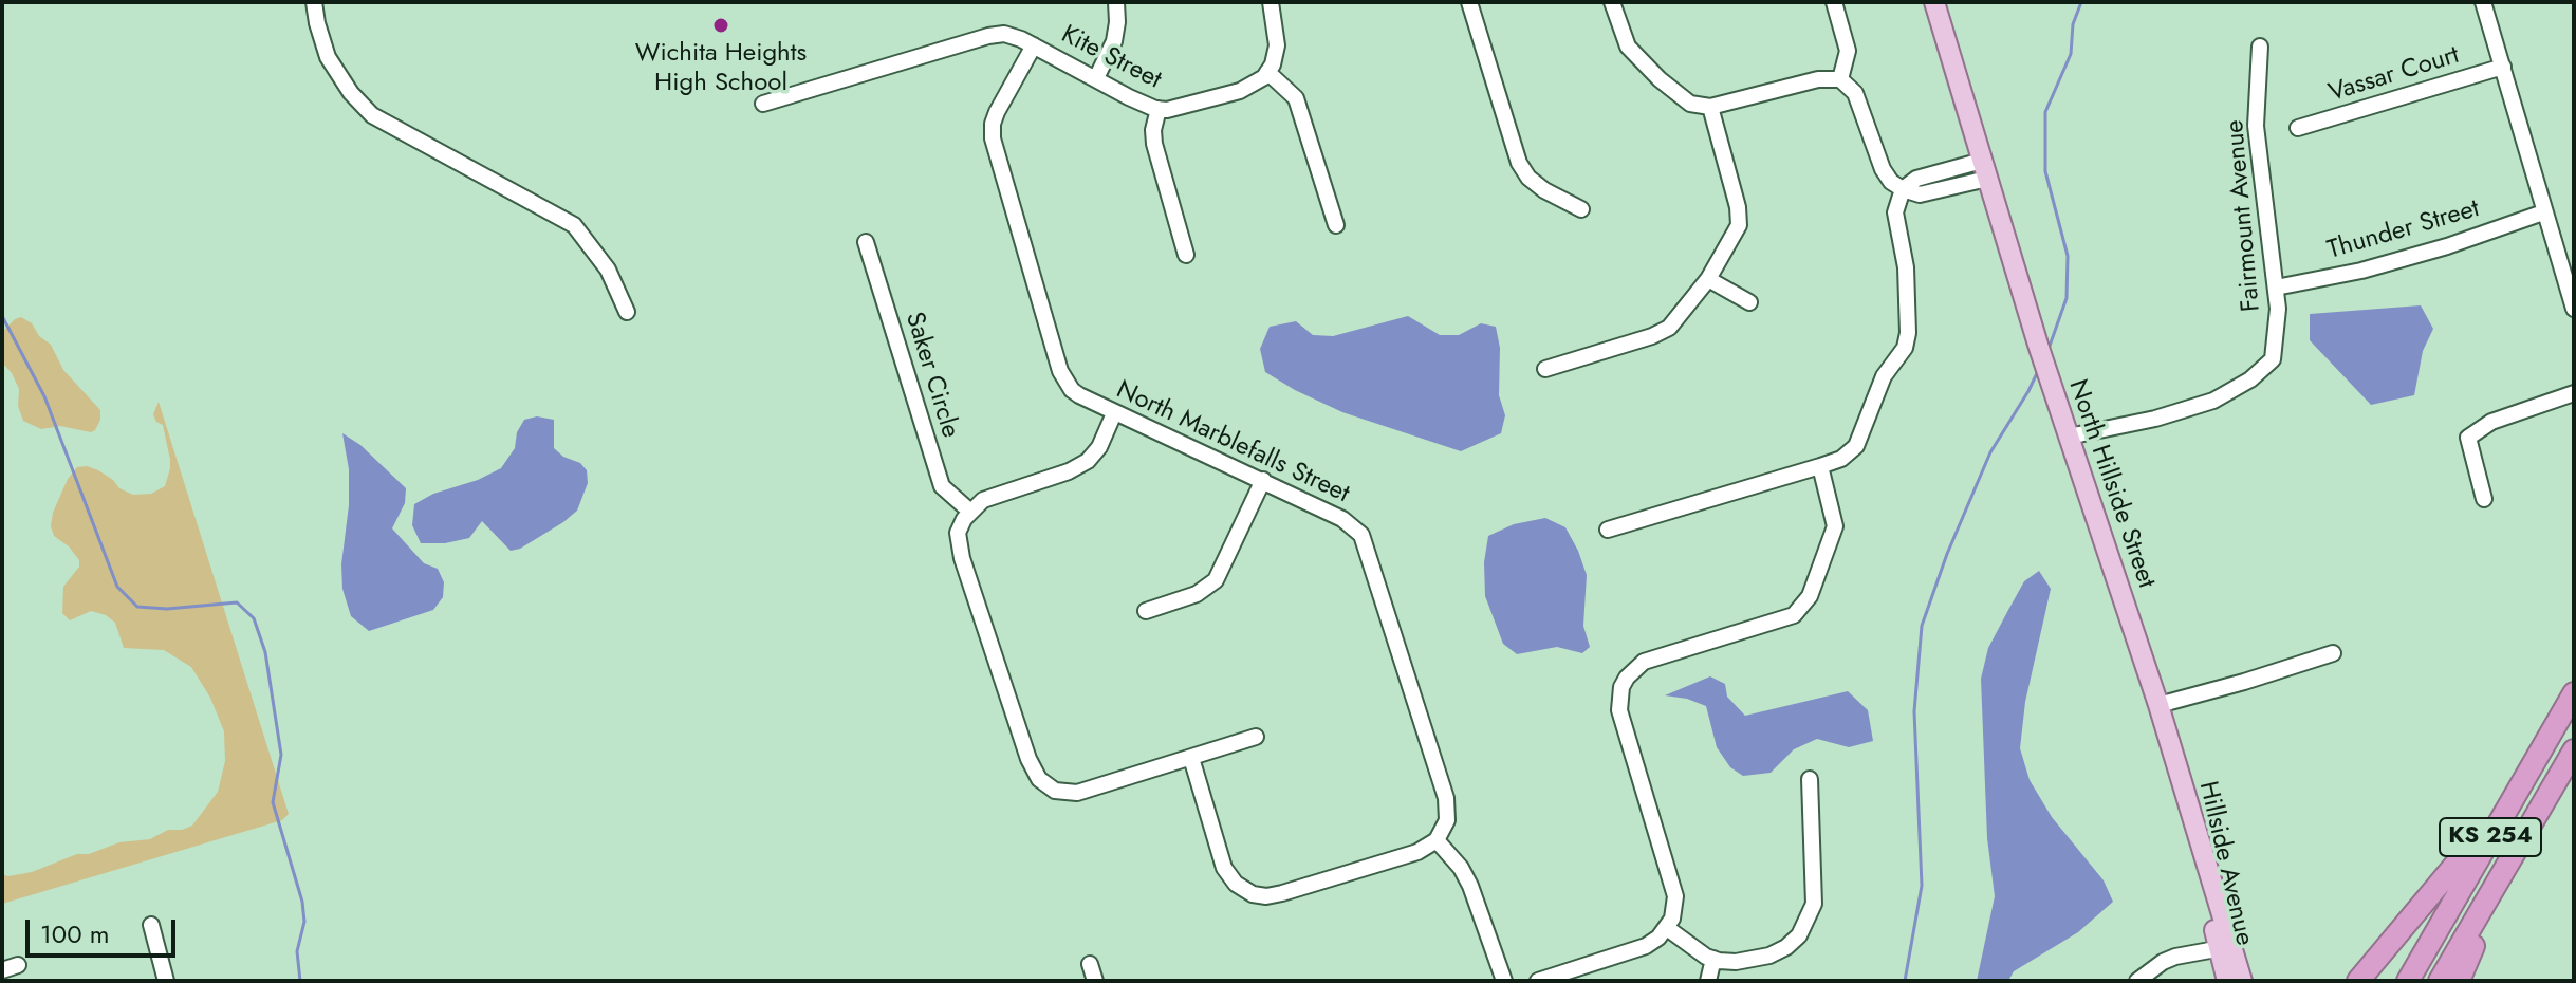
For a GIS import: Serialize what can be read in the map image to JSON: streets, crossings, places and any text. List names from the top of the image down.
{
  "streets": {
    "highway": ["KS 254"],
    "main road": ["North Hillside Street", "Hillside Avenue"],
    "street": [
      "Kite Street",
      "Vassar Court",
      "Fairmount Avenue",
      "Thunder Street",
      "Saker Circle",
      "North Marblefalls Street"
    ]
  },
  "crossings": [
    ["Kite Street", "North Marblefalls Street"],
    ["Fairmount Avenue", "Thunder Street"],
    ["Fairmount Avenue", "North Hillside Street"],
    ["North Hillside Street", "Hillside Avenue"]
  ],
  "places": ["Wichita Heights High School"],
  "scale_bar": "100 m"
}
